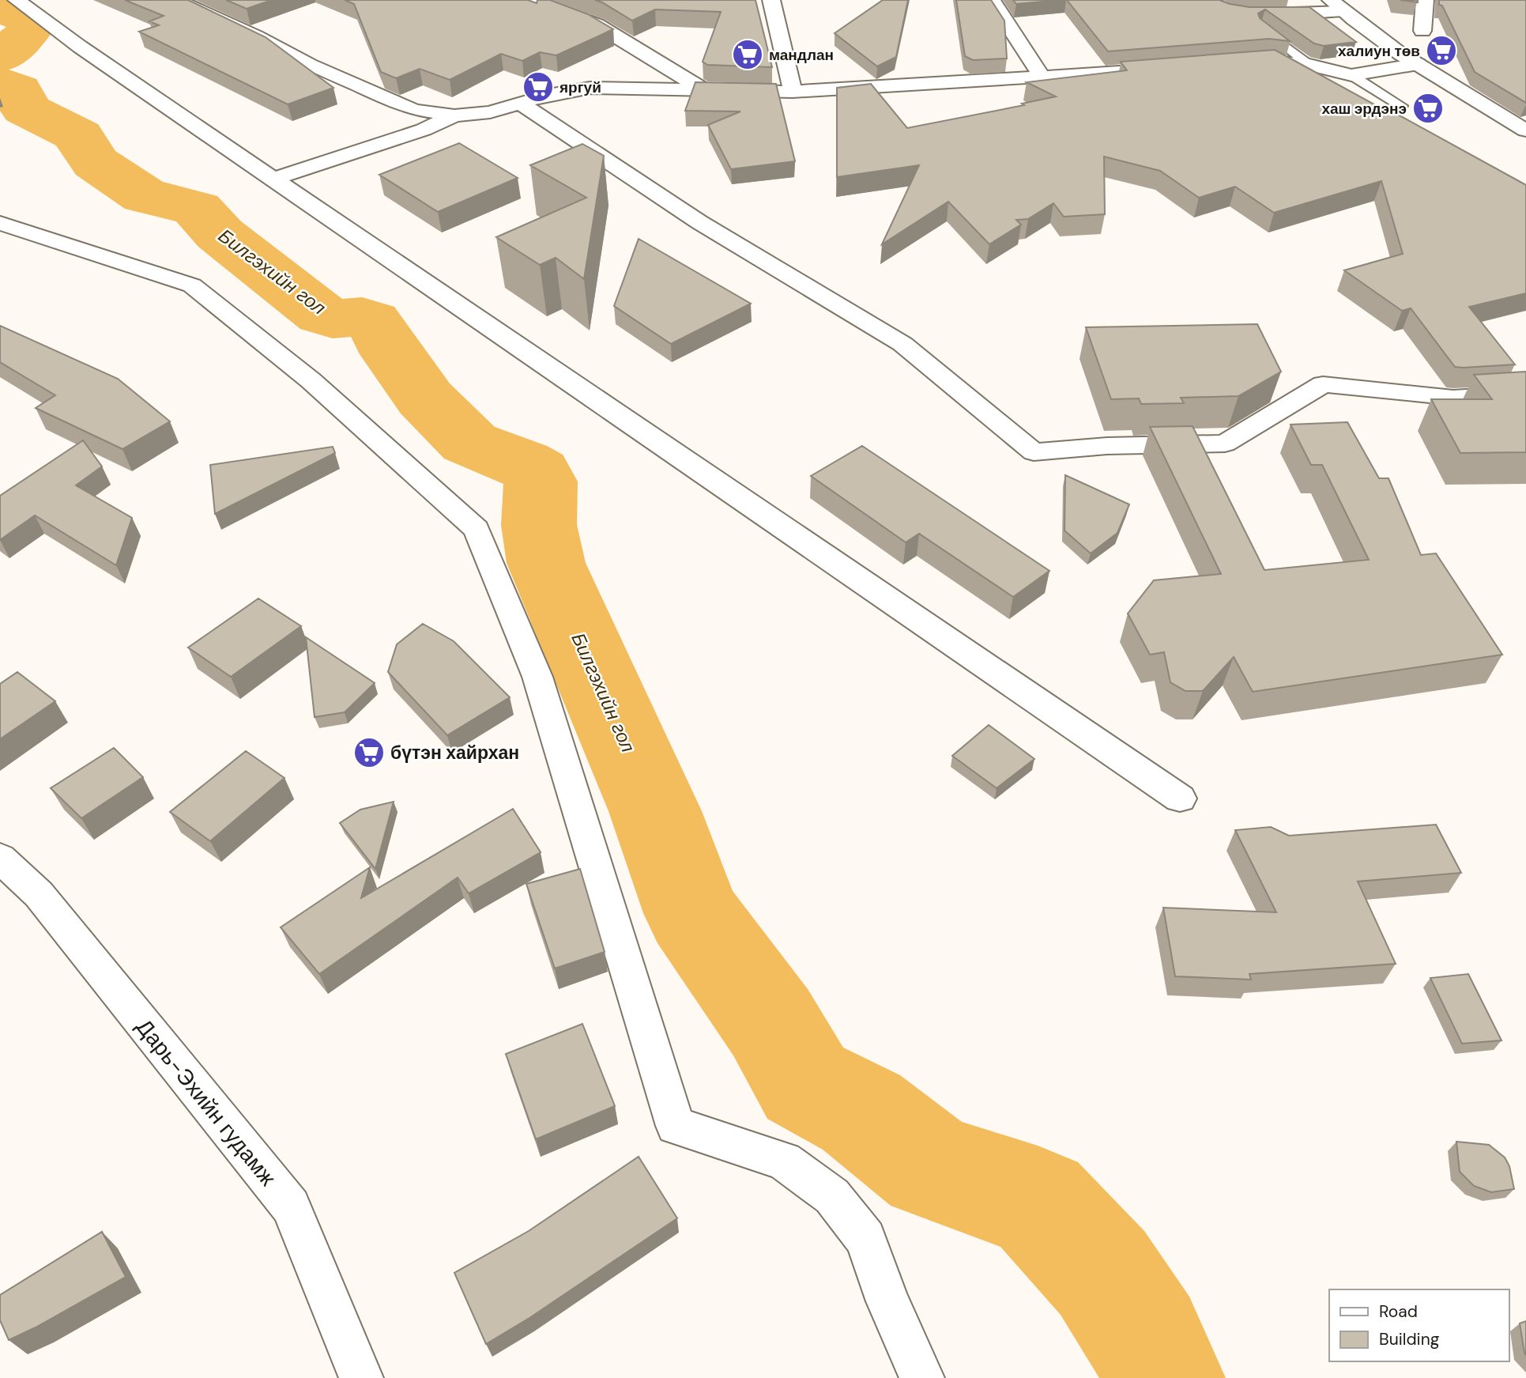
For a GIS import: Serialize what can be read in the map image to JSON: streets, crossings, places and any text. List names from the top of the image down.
{
  "streets": {
    "street": ["Дарь-Эхийн гудамж"]
  },
  "water": ["Билгэхийн гол"],
  "places": {
    "supermarket": [
      "халиун төв",
      "мандлан",
      "яргуй",
      "хаш эрдэнэ",
      "бүтэн хайрхан"
    ]
  },
  "legend": ["Road", "Building"]
}
